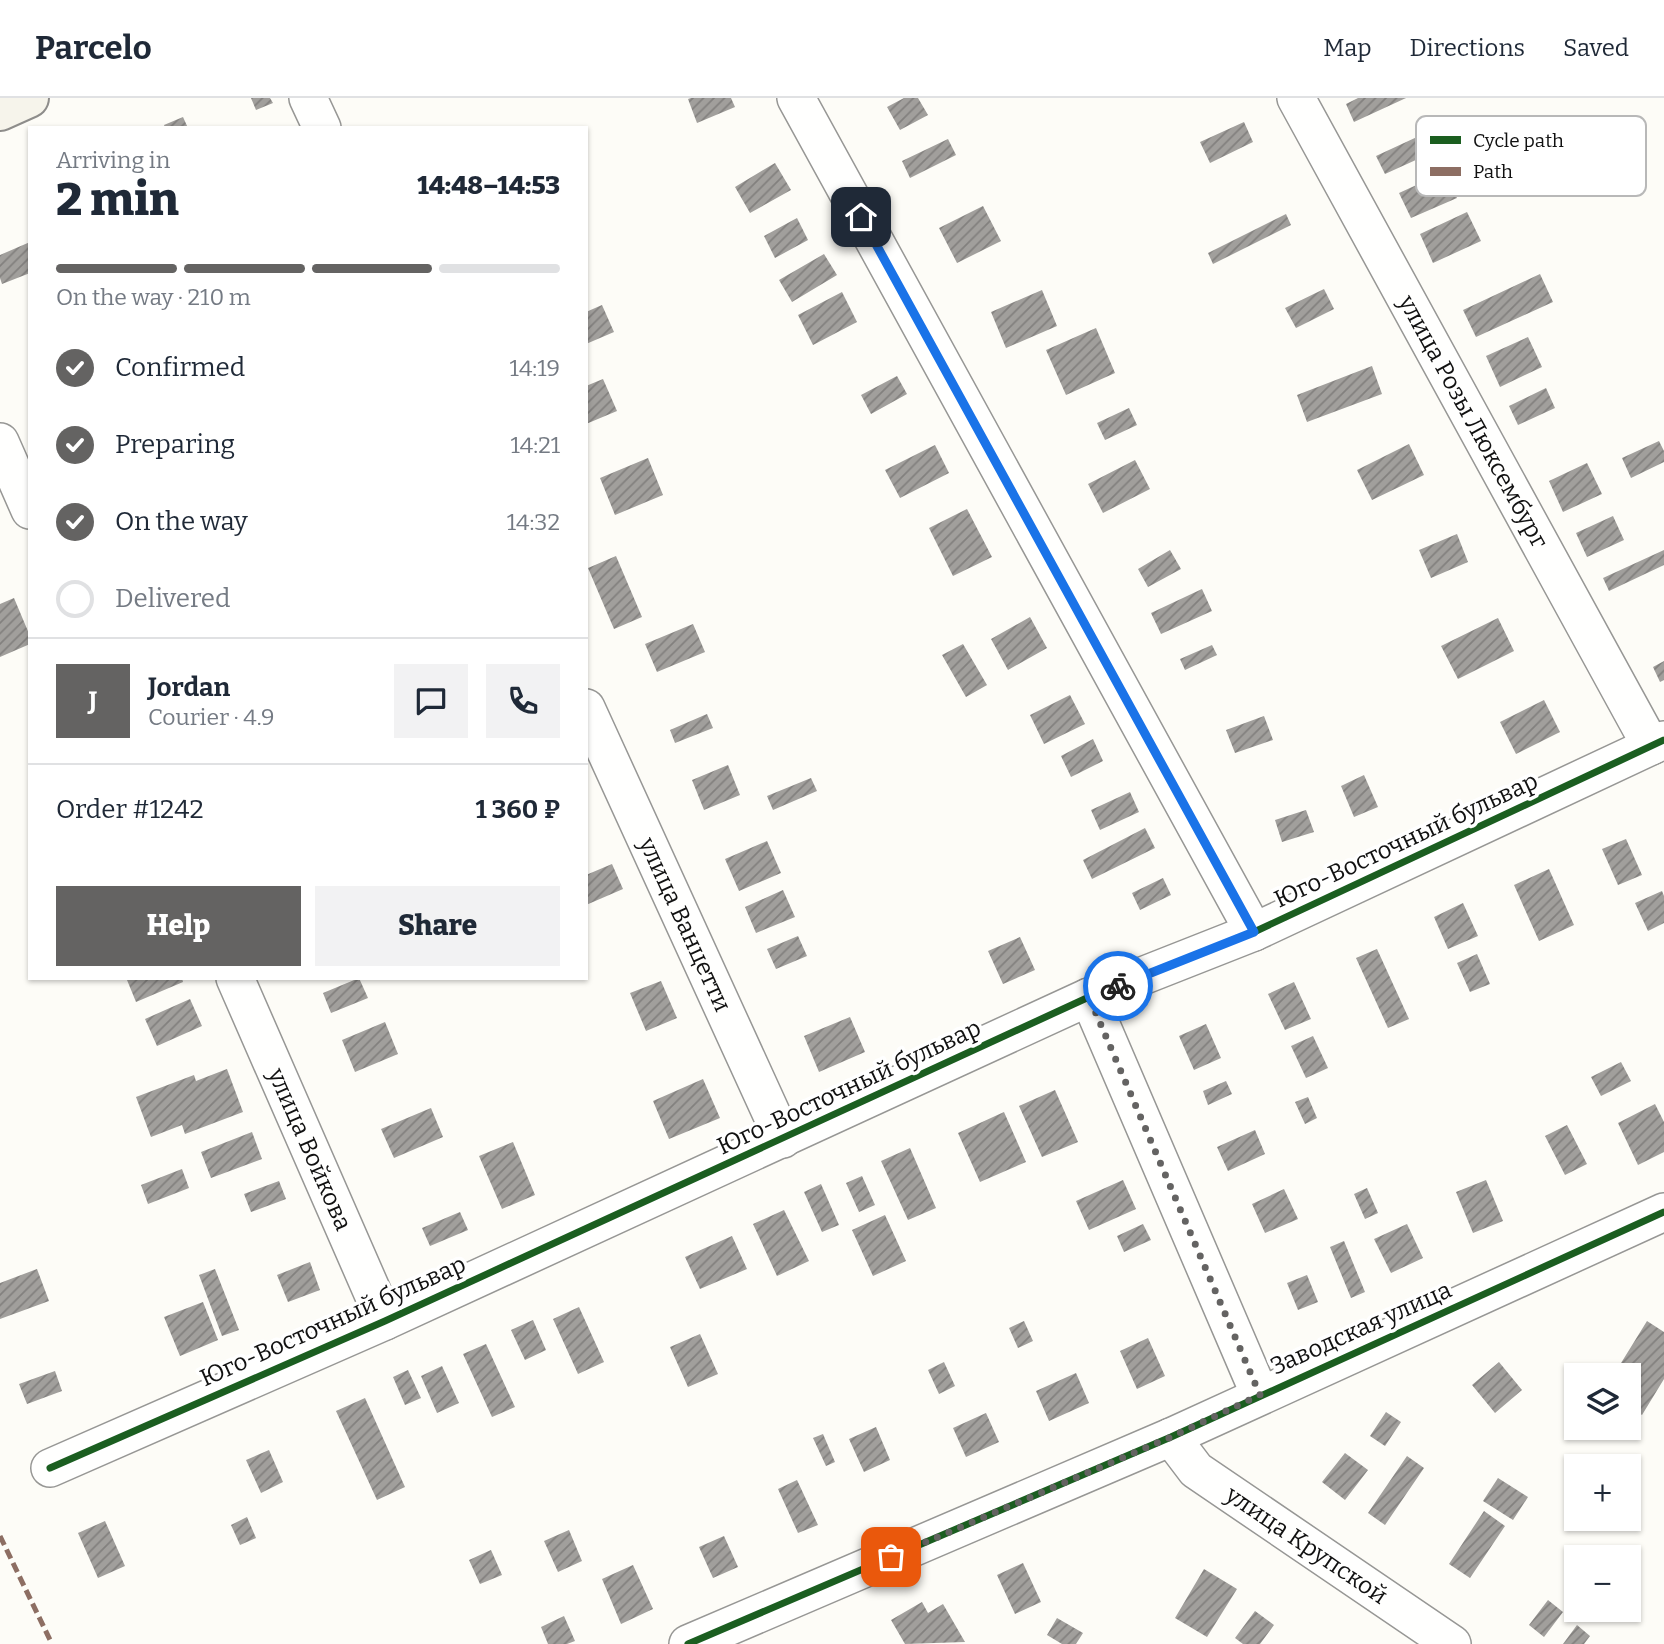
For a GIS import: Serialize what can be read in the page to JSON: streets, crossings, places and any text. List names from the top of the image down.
{
  "streets": {
    "street": [
      "улица Розы Люксембург",
      "Юго-Восточный бульвар",
      "улица Ванцетти",
      "улица Войкова",
      "Заводская улица",
      "улица Крупской"
    ]
  },
  "crossings": [
    ["улица Розы Люксембург", "Юго-Восточный бульвар"],
    ["Юго-Восточный бульвар", "улица Ванцетти"],
    ["Юго-Восточный бульвар", "улица Войкова"],
    ["Заводская улица", "улица Крупской"]
  ],
  "legend": ["Cycle path", "Path"],
  "page": {
    "header": "Parcelo",
    "nav": ["Map", "Directions", "Saved"],
    "heading": ["2 min", "Arriving in", "14:48–14:53"],
    "panel": [
      "Jordan",
      "Courier · 4.9",
      "Order #1242",
      "1 360 ₽"
    ],
    "bar": "On the way · 210 m",
    "list": [
      ["Confirmed", "14:19"],
      ["Preparing", "14:21"],
      ["On the way", "14:32"],
      "Delivered"
    ],
    "round": "J",
    "buttons": ["Help", "Share"],
    "map_buttons": ["+", "−"]
  }
}
